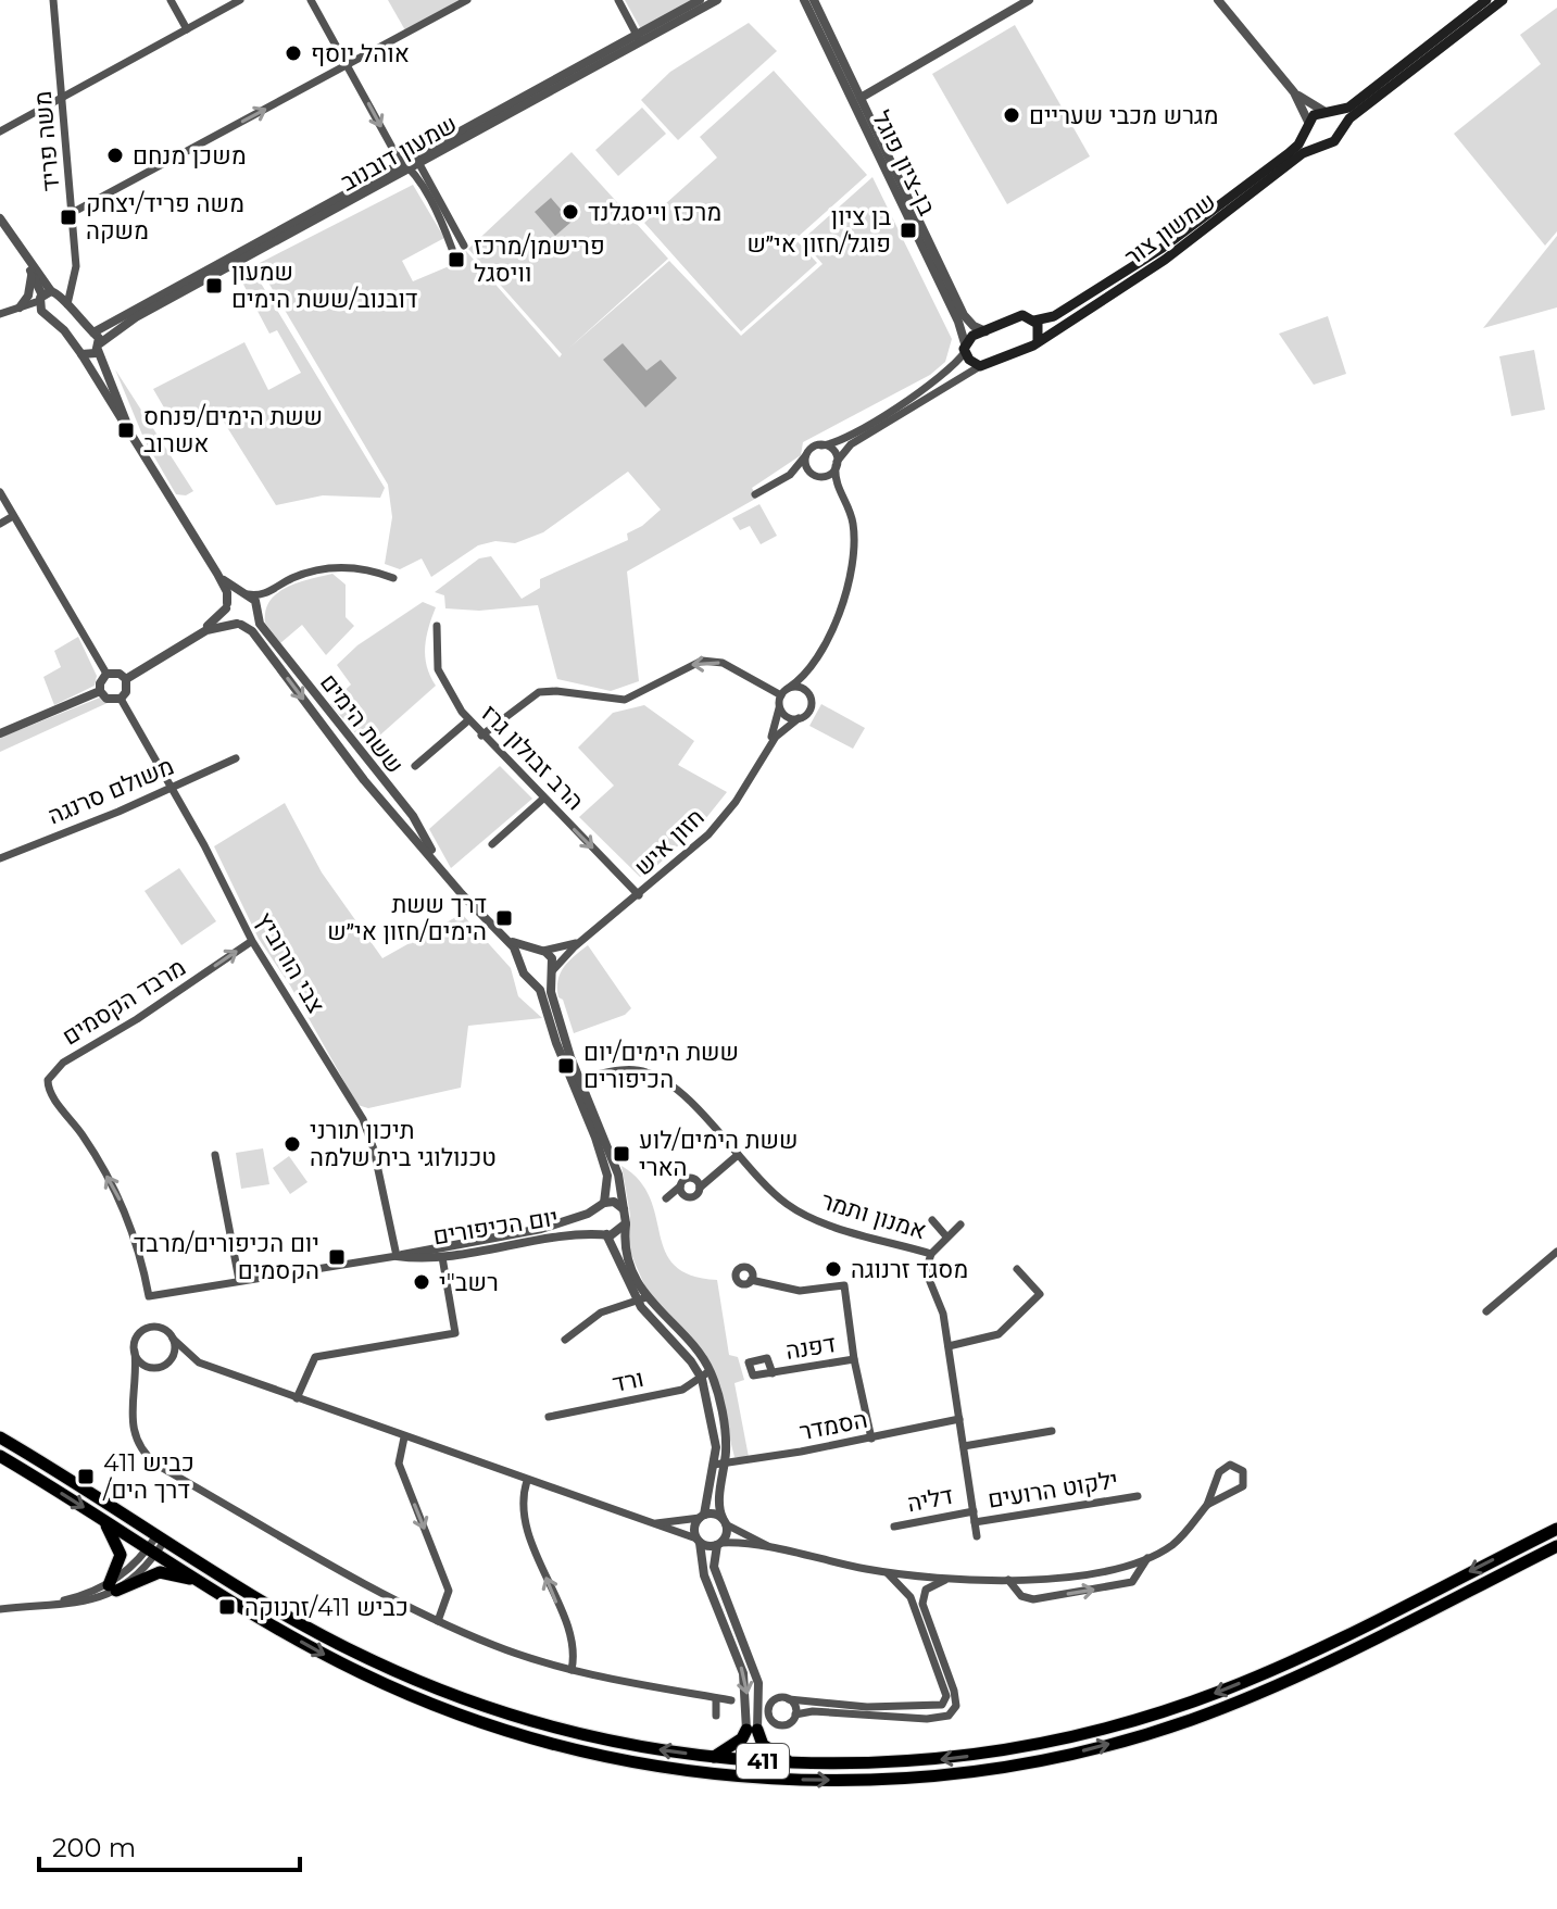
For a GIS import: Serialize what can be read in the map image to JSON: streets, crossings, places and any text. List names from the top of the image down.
{
  "streets": {
    "main road": ["שמשון צור", "411"],
    "street": [
      "משה פריד",
      "שמעון דובנוב",
      "בן-ציון פוגל",
      "ששת הימים",
      "הרב זבולון גרז",
      "משולם סרנגה",
      "חזון איש",
      "צבי הורוביץ",
      "מרבד הקסמים",
      "אמנון ותמר",
      "יום הכיפורים",
      "דפנה",
      "ורד",
      "הסמדר",
      "ילקוט הרועים",
      "דליה"
    ]
  },
  "crossings": [
    ["בן-ציון פוגל", "שמשון צור"],
    ["ששת הימים", "חזון איש"],
    ["הרב זבולון גרז", "חזון איש"],
    ["משולם סרנגה", "צבי הורוביץ"],
    ["צבי הורוביץ", "מרבד הקסמים"],
    ["צבי הורוביץ", "יום הכיפורים"],
    ["מרבד הקסמים", "יום הכיפורים"],
    ["אמנון ותמר", "הסמדר"],
    ["אמנון ותמר", "ילקוט הרועים"],
    ["אמנון ותמר", "דליה"]
  ],
  "one_way": ["הרב זבולון גרז"],
  "places": {
    "other": [
      "אוהל יוסף",
      "מגרש מכבי שעריים",
      "משכן מנחם",
      "מרכז וייסגלנד",
      "תיכון תורני טכנולוגי בית שלמה",
      "מסגד זרנוגה",
      "רשב\"י"
    ],
    "transit": [
      "משה פריד/יצחק משקה",
      "בן ציון פוגל/חזון אי״ש",
      "פרישמן/מרכז וויסגל",
      "שמעון דובנוב/ששת הימים",
      "ששת הימים/פנחס אשרוב",
      "דרך ששת הימים/חזון אי״ש",
      "ששת הימים/יום הכיפורים",
      "ששת הימים/לוע הארי",
      "יום הכיפורים/מרבד הקסמים",
      "כביש 411 /דרך הים",
      "כביש 411/זרנוקה"
    ]
  },
  "scale_bar": "200 m"
}
